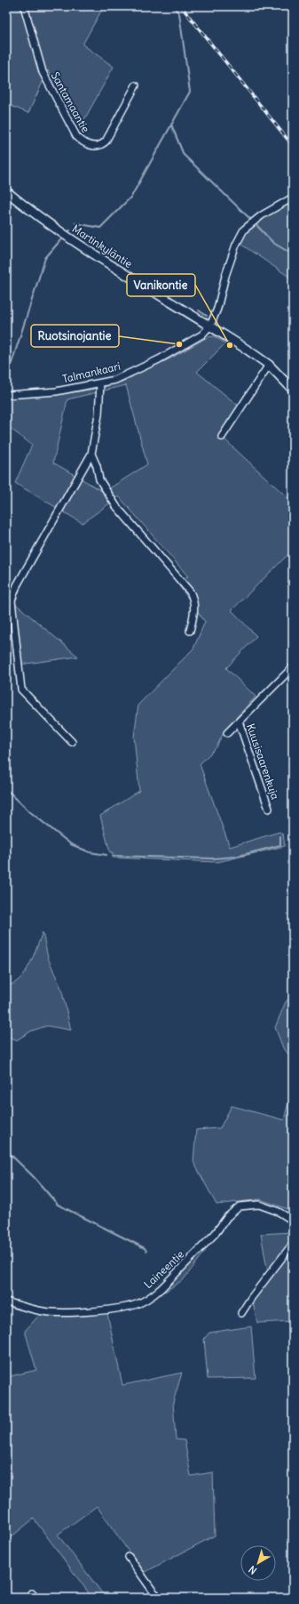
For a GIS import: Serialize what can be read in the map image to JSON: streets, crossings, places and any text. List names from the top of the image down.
{
  "streets": {
    "street": [
      "Santamaantie",
      "Martinkyläntie",
      "Talmankaari",
      "Kuusisaarenkuja",
      "Laineentie"
    ]
  },
  "crossings": [
    ["Martinkyläntie", "Talmankaari"]
  ],
  "places": ["Ruotsinojantie", "Vanikontie"],
  "north": "bottom left"
}
